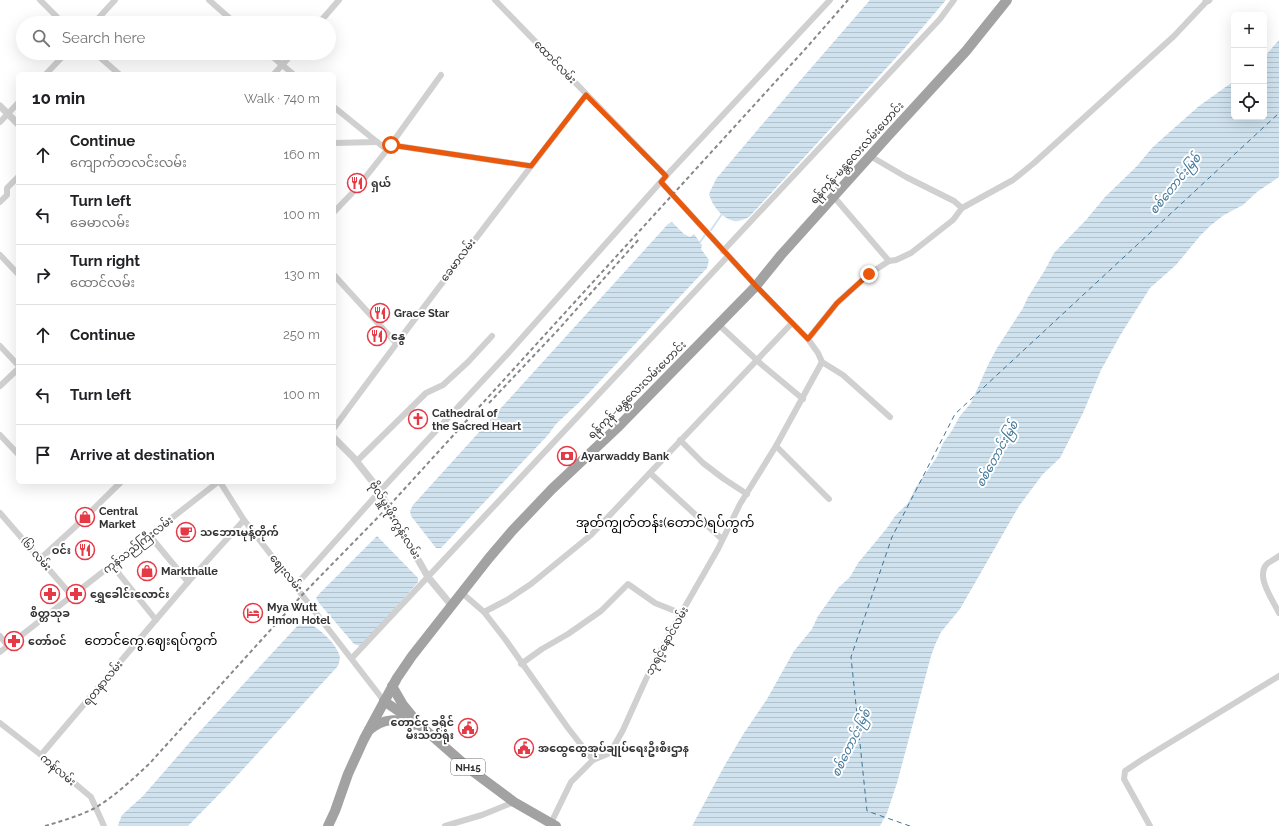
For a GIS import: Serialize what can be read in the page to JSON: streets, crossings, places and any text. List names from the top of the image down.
{
  "streets": {
    "highway": ["ရန်ကုန်-မန္တလေးလမ်းဟောင်း", "NH15"],
    "street": [
      "ထောင်လမ်း",
      "ခေမာလမ်း",
      "ဗိုလ်မှူးဖိုးကွန်းလမ်း",
      "ကုန်သည်ကြီးလမ်း",
      "(၆) လမ်း",
      "စျေးလမ်း",
      "ဘုရင့်နောင်လမ်း",
      "ရတနာလမ်း",
      "ကန်လမ်း"
    ]
  },
  "crossings": [
    ["ထောင်လမ်း", "ခေမာလမ်း"],
    ["ရန်ကုန်-မန္တလေးလမ်းဟောင်း", "ဗိုလ်မှူးဖိုးကွန်းလမ်း"],
    ["ရန်ကုန်-မန္တလေးလမ်းဟောင်း", "စျေးလမ်း"],
    ["ရန်ကုန်-မန္တလေးလမ်းဟောင်း", "NH15"],
    ["ကုန်သည်ကြီးလမ်း", "(၆) လမ်း"],
    ["စျေးလမ်း", "ရတနာလမ်း"],
    ["စျေးလမ်း", "NH15"],
    ["ဘုရင့်နောင်လမ်း", "NH15"],
    ["ရတနာလမ်း", "ကန်လမ်း"]
  ],
  "districts": ["အုတ်ကျွတ်တန်း(တောင်)ရပ်ကွက်", "တောင်ကွေ.ဈေးရပ်ကွက်"],
  "water": ["စစ်တောင်းမြစ်"],
  "places": {
    "restaurant": [
      "ရှယ်",
      "Grace Star",
      "နွေ",
      "ဝင်း"
    ],
    "church": ["Cathedral of the Sacred Heart"],
    "bank": ["Ayarwaddy Bank"],
    "shop": ["Central Market", "Markthalle"],
    "cafe": ["သဘောၤမုန့်တိုက်"],
    "pharmacy": ["စိတ္တသုခ", "ရွှေခေါင်းလောင်း", "တော်ဝင်"],
    "hotel": ["Mya Wutt Hmon Hotel"],
    "public building": ["တောင်ငူ ခရိုင် မီးသတ်ရုံး", "အထွေထွေအုပ်ချုပ်ရေးဦးစီးဌာန"]
  },
  "page": {
    "map_buttons": ["+", "−"],
    "search": "Search here",
    "heading": ["10 min", "Walk · 740 m"],
    "list": [
      ["Continue", "ကျောက်တလင်းလမ်း", "160 m"],
      ["Turn left", "ခေမာလမ်း", "100 m"],
      ["Turn right", "ထောင်လမ်း", "130 m"],
      ["Continue", "250 m"],
      ["Turn left", "100 m"],
      "Arrive at destination"
    ]
  }
}
